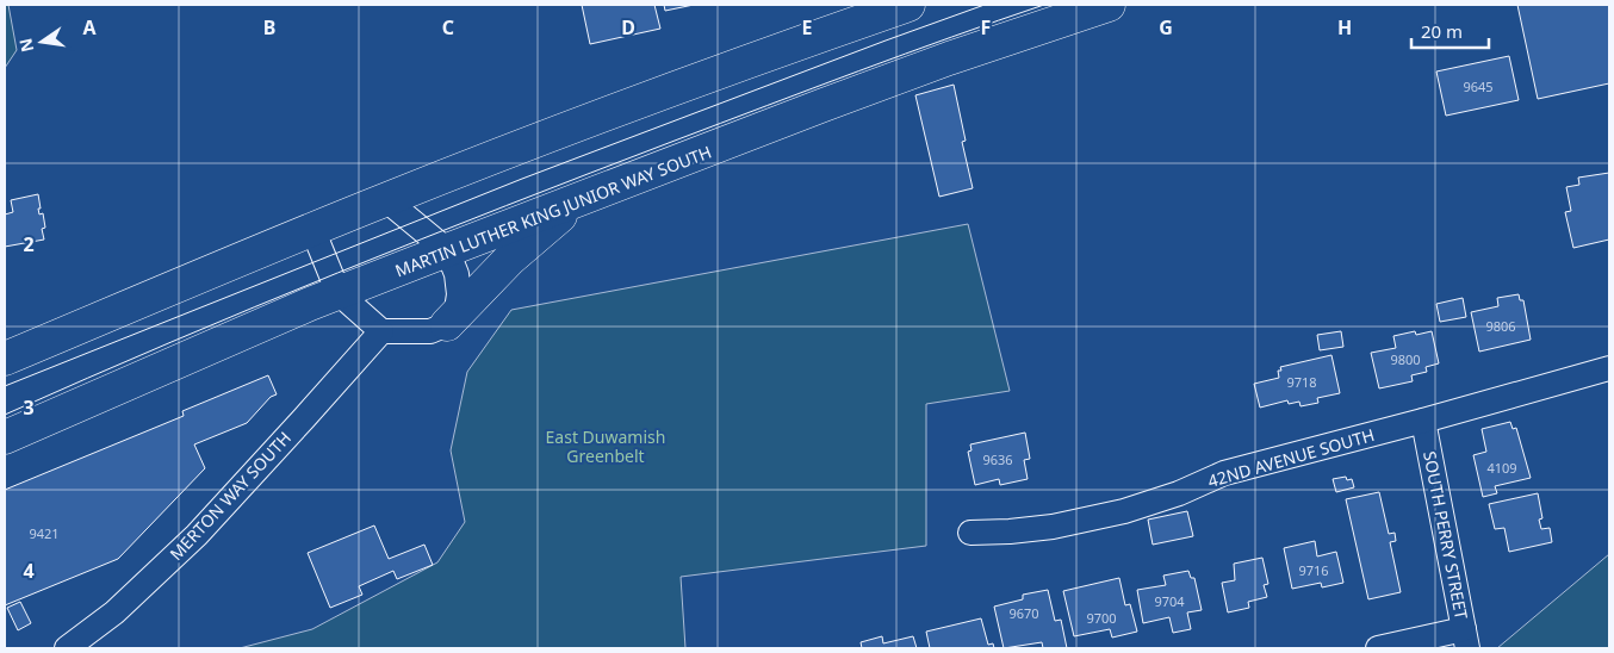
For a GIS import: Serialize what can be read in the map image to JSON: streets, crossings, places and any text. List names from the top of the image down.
{
  "streets": {
    "main road": ["MARTIN LUTHER KING JUNIOR WAY SOUTH"],
    "street": ["42ND AVENUE SOUTH", "MERTON WAY SOUTH", "SOUTH PERRY STREET"]
  },
  "crossings": [
    ["42ND AVENUE SOUTH", "SOUTH PERRY STREET"]
  ],
  "parks": ["East Duwamish Greenbelt"],
  "house_numbers": [
    "9645",
    "9806",
    "9800",
    "9718",
    "9636",
    "4109",
    "9421",
    "9716",
    "9704",
    "9670",
    "9700"
  ],
  "scale_bar": "20 m",
  "north": "left",
  "grid": {
    "columns": [
      "A",
      "B",
      "C",
      "D",
      "E",
      "F",
      "G",
      "H"
    ],
    "rows": ["2", "3", "4"]
  }
}
